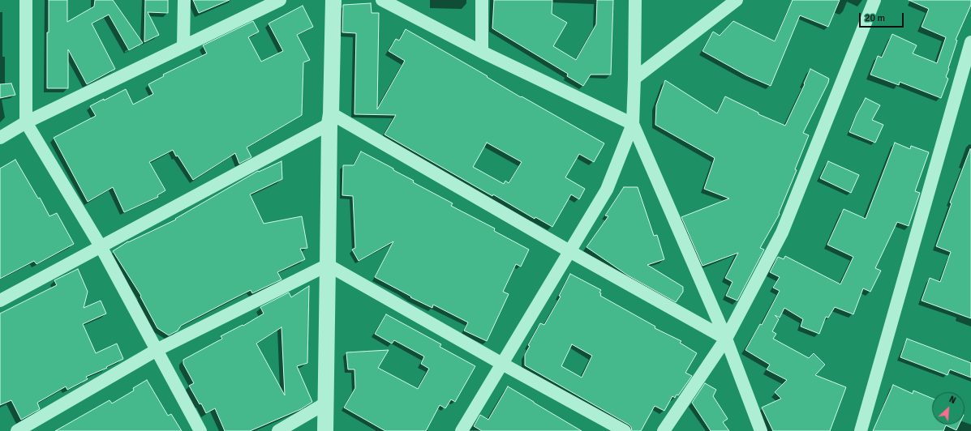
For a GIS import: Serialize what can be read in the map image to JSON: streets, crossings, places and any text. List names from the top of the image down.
{
  "scale_bar": "20 m",
  "north": "top right"
}
